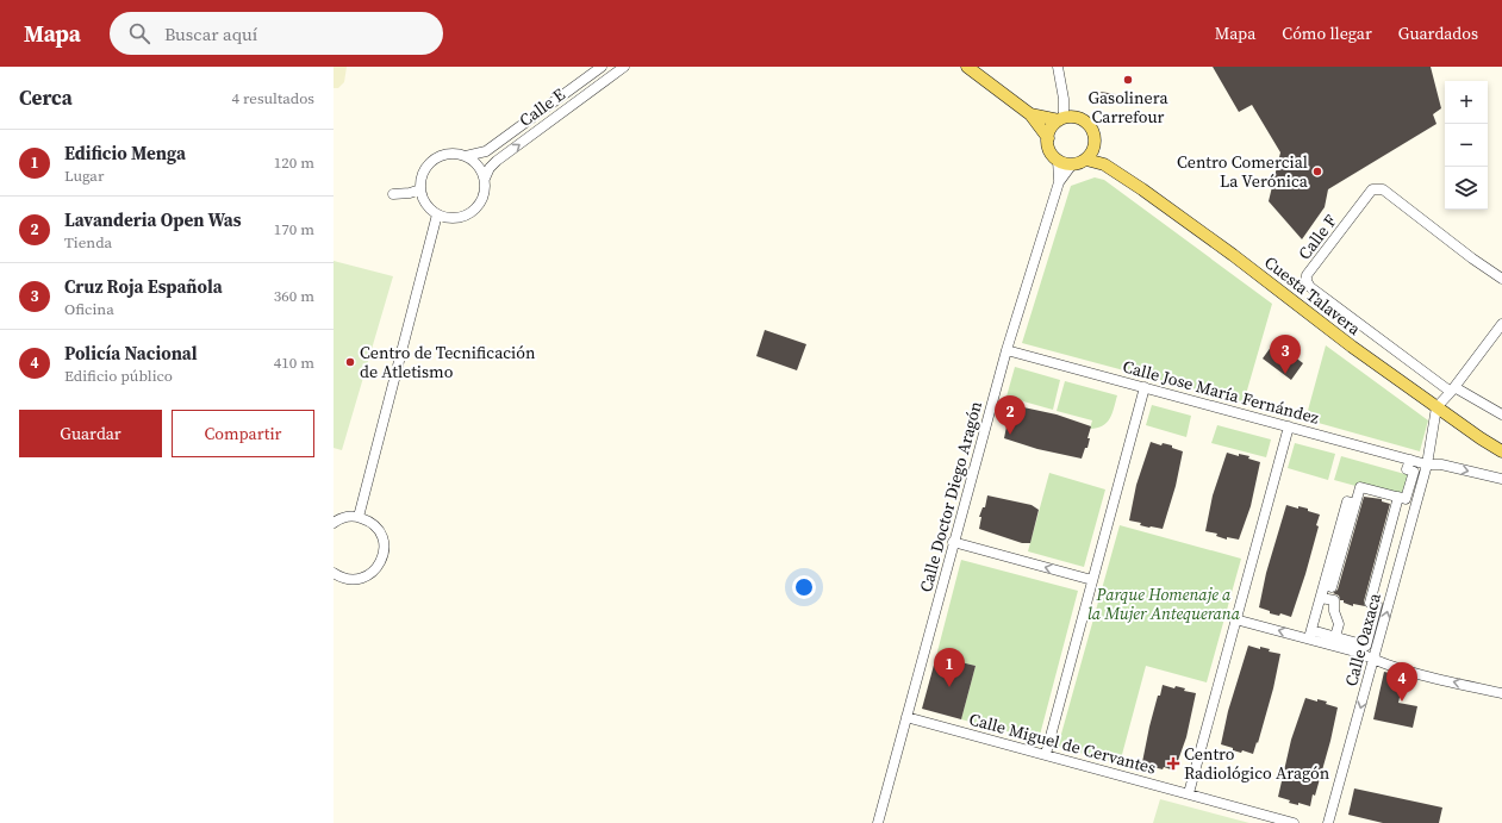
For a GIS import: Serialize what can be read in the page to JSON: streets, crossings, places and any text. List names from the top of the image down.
{
  "streets": {
    "main road": ["Cuesta Talavera"],
    "street": [
      "Calle E",
      "Calle F",
      "Calle Jose María Fernández",
      "Calle Doctor Diego Aragón",
      "Calle Oaxaca",
      "Calle Miguel de Cervantes"
    ]
  },
  "crossings": [
    ["Cuesta Talavera", "Calle Doctor Diego Aragón"],
    ["Cuesta Talavera", "Calle Oaxaca"],
    ["Calle Jose María Fernández", "Calle Doctor Diego Aragón"],
    ["Calle Jose María Fernández", "Calle Oaxaca"],
    ["Calle Doctor Diego Aragón", "Calle Miguel de Cervantes"]
  ],
  "parks": ["Parque Homenaje a la Mujer Antequerana"],
  "places": {
    "other": ["Gasolinera Carrefour", "Centro Comercial La Verónica", "Centro de Tecnificación de Atletismo"],
    "health": ["Centro Radiológico Aragón"]
  },
  "page": {
    "header": "Mapa",
    "search": "Buscar aquí",
    "nav": ["Mapa", "Cómo llegar", "Guardados"],
    "heading": ["Cerca", "4 resultados"],
    "map_buttons": ["+", "−"],
    "list": [
      {
        "mark": "1",
        "name": "Edificio Menga",
        "note": "Lugar",
        "value": "120 m"
      },
      {
        "mark": "2",
        "name": "Lavanderia Open Was",
        "note": "Tienda",
        "value": "170 m"
      },
      {
        "mark": "3",
        "name": "Cruz Roja Española",
        "note": "Oficina",
        "value": "360 m"
      },
      {
        "mark": "4",
        "name": "Policía Nacional",
        "note": "Edificio público",
        "value": "410 m"
      }
    ],
    "pins": [
      "3",
      "2",
      "1",
      "4"
    ],
    "buttons": ["Guardar", "Compartir"]
  }
}
